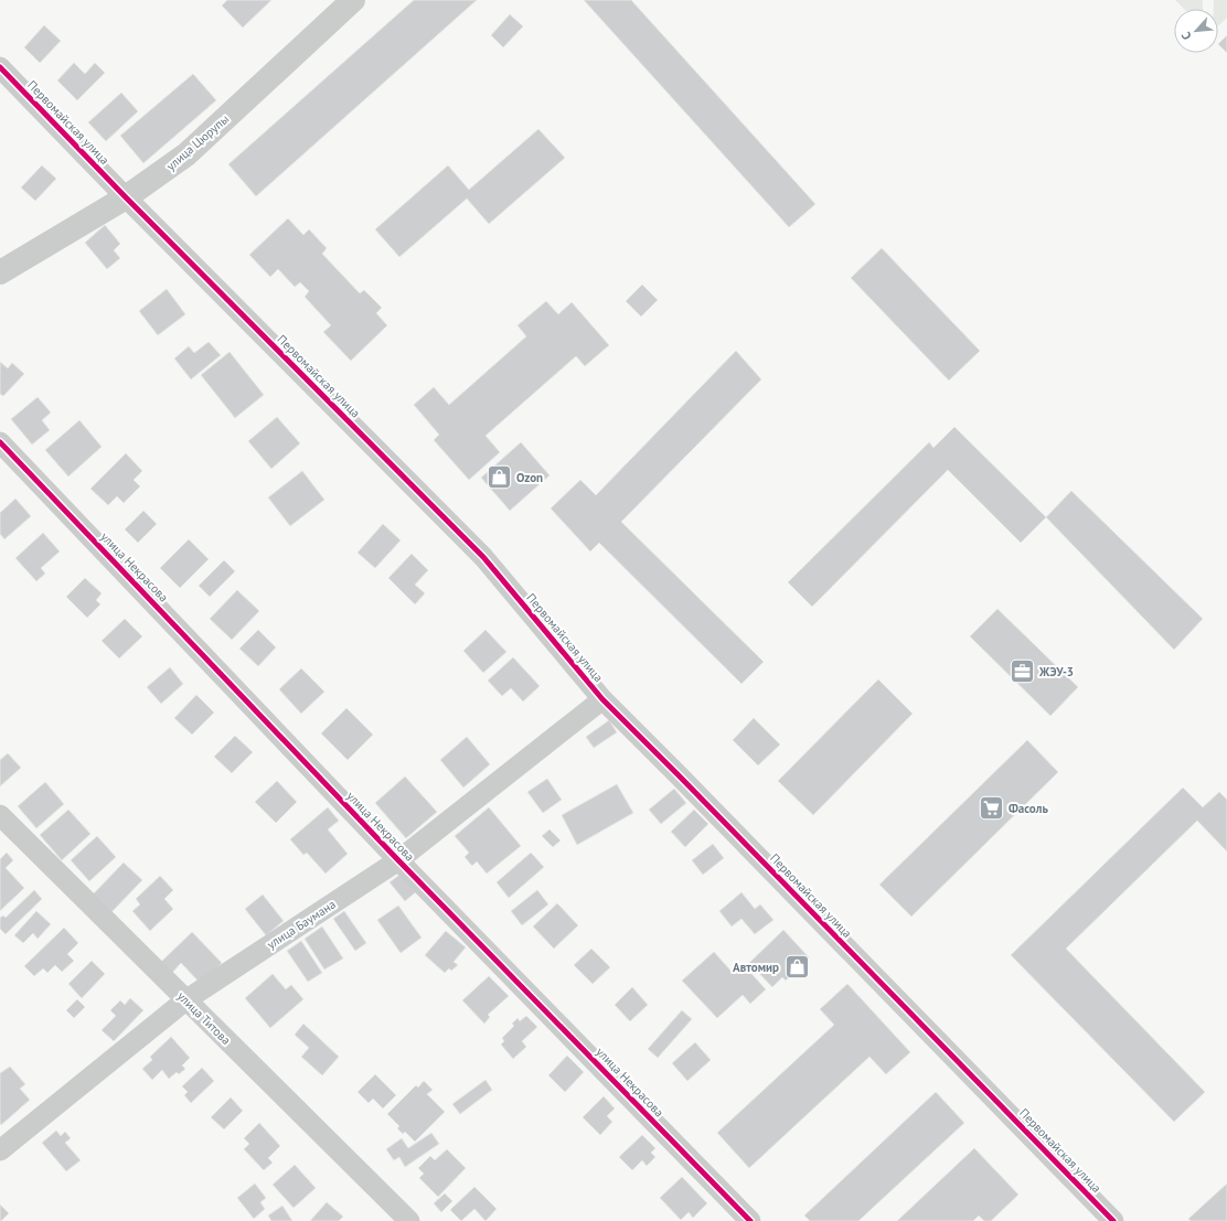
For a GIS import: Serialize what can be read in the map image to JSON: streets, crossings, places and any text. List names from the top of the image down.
{
  "streets": {
    "street": [
      "Первомайская улица",
      "улица Цюрупы",
      "улица Некрасова",
      "улица Баумана",
      "улица Титова"
    ]
  },
  "crossings": [
    ["Первомайская улица", "улица Цюрупы"],
    ["Первомайская улица", "улица Баумана"],
    ["улица Некрасова", "улица Баумана"],
    ["улица Баумана", "улица Титова"]
  ],
  "places": {
    "shop": ["Ozon", "Автомир"],
    "office": ["ЖЭУ-3"],
    "supermarket": ["Фасоль"]
  },
  "north": "bottom left"
}
